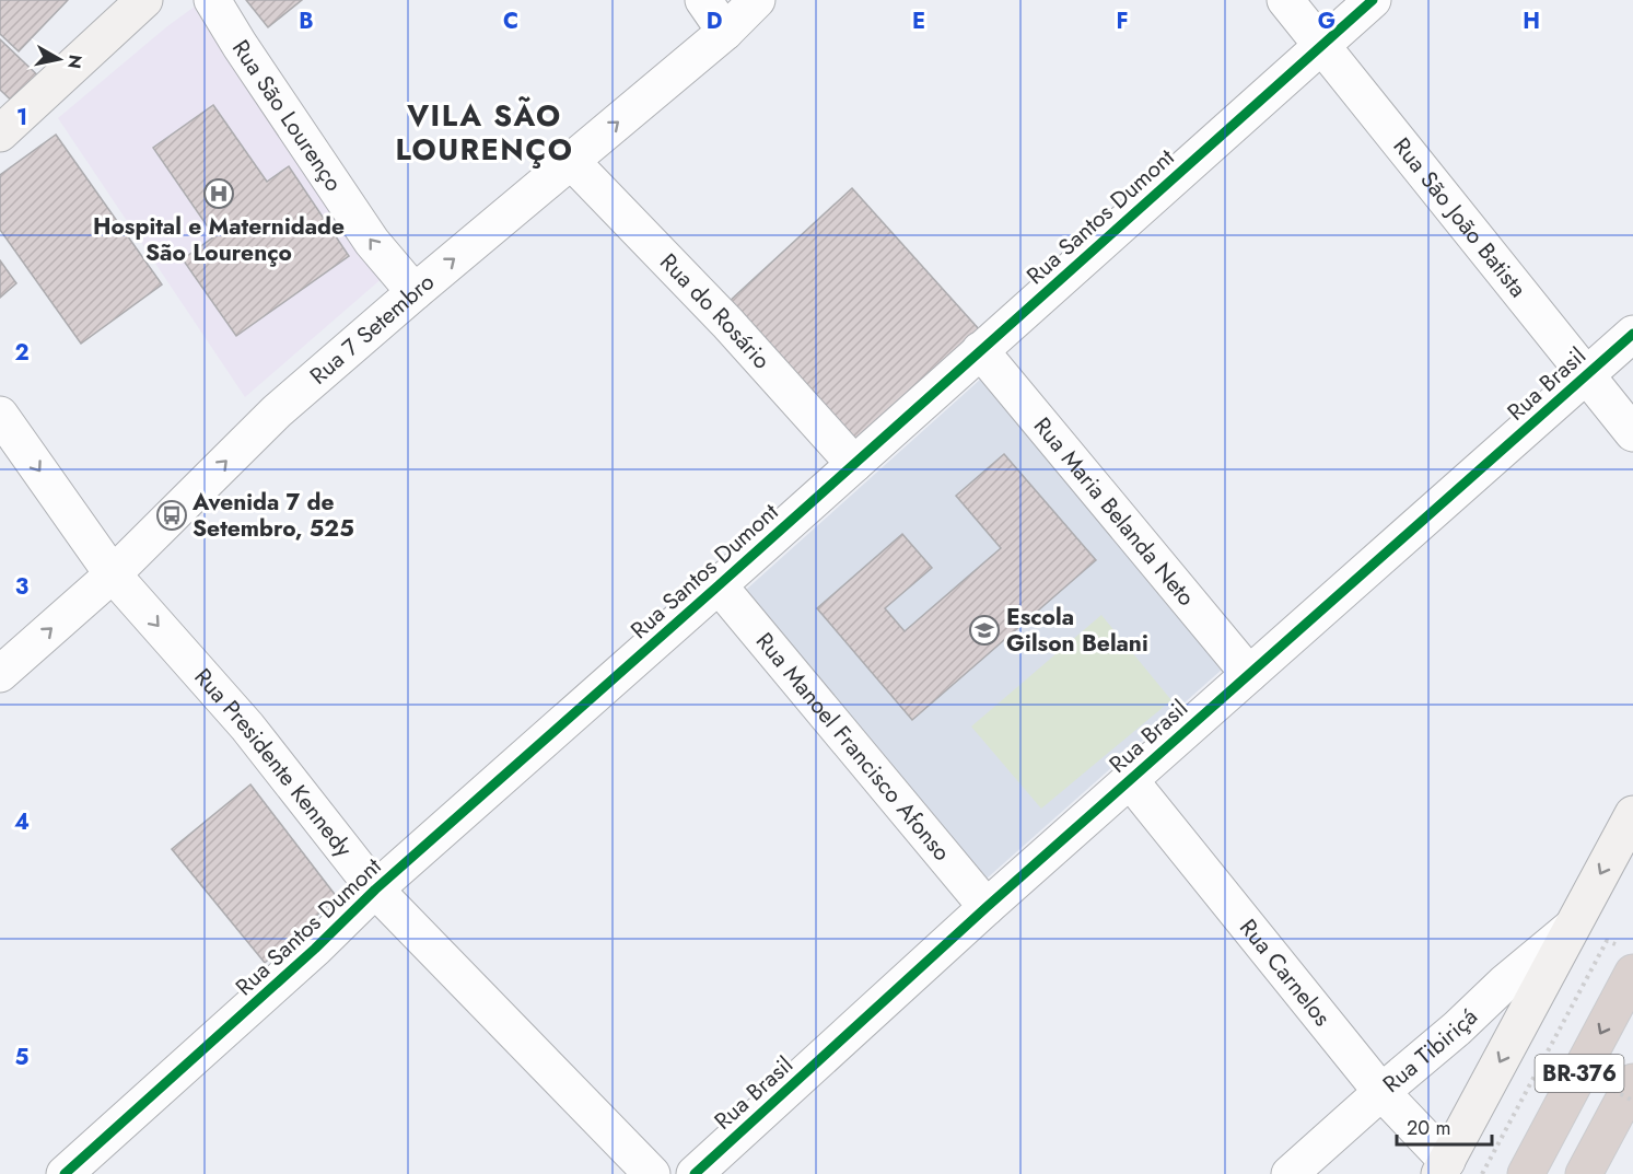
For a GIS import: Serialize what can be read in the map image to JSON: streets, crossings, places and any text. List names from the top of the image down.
{
  "streets": {
    "highway": ["BR-376"],
    "street": [
      "Rua São Lourenço",
      "Rua Santos Dumont",
      "Rua São João Batista",
      "Rua do Rosário",
      "Rua 7 Setembro",
      "Rua Brasil",
      "Rua Maria Belanda Neto",
      "Rua Manoel Francisco Afonso",
      "Rua Presidente Kennedy",
      "Rua Carnelos",
      "Rua Tibiriçá"
    ]
  },
  "crossings": [
    ["Rua São Lourenço", "Rua 7 Setembro"],
    ["Rua Santos Dumont", "Rua São João Batista"],
    ["Rua Santos Dumont", "Rua do Rosário"],
    ["Rua Santos Dumont", "Rua Maria Belanda Neto"],
    ["Rua Santos Dumont", "Rua Manoel Francisco Afonso"],
    ["Rua Santos Dumont", "Rua Presidente Kennedy"],
    ["Rua São João Batista", "Rua Brasil"],
    ["Rua do Rosário", "Rua 7 Setembro"],
    ["Rua 7 Setembro", "Rua Presidente Kennedy"],
    ["Rua Brasil", "Rua Maria Belanda Neto"],
    ["Rua Brasil", "Rua Manoel Francisco Afonso"],
    ["Rua Brasil", "Rua Carnelos"],
    ["Rua Carnelos", "Rua Tibiriçá"]
  ],
  "one_way": ["Rua São Lourenço", "Rua 7 Setembro", "Rua Presidente Kennedy"],
  "districts": ["VILA SÃO LOURENÇO"],
  "places": {
    "hospital": ["Hospital e Maternidade São Lourenço"],
    "bus stop": ["Avenida 7 de Setembro, 525"],
    "school or university": ["Escola Gilson Belani"]
  },
  "scale_bar": "20 m",
  "north": "right",
  "grid": {
    "columns": [
      "B",
      "C",
      "D",
      "E",
      "F",
      "G",
      "H"
    ],
    "rows": [
      "1",
      "2",
      "3",
      "4",
      "5"
    ]
  }
}
